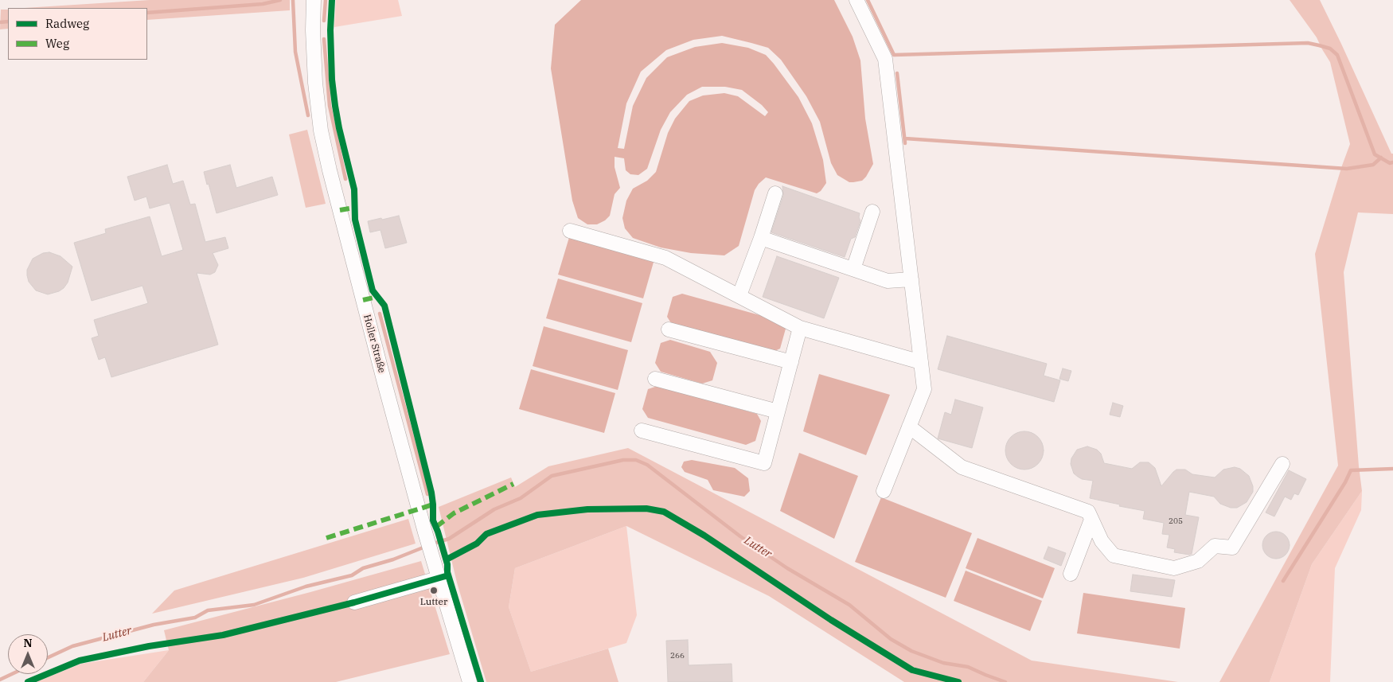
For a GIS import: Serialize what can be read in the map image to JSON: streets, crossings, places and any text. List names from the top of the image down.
{
  "streets": {
    "street": ["Holler Straße"]
  },
  "water": ["Lutter"],
  "places": ["Lutter"],
  "house_numbers": ["205", "266"],
  "legend": ["Radweg", "Weg"],
  "north": "top"
}
